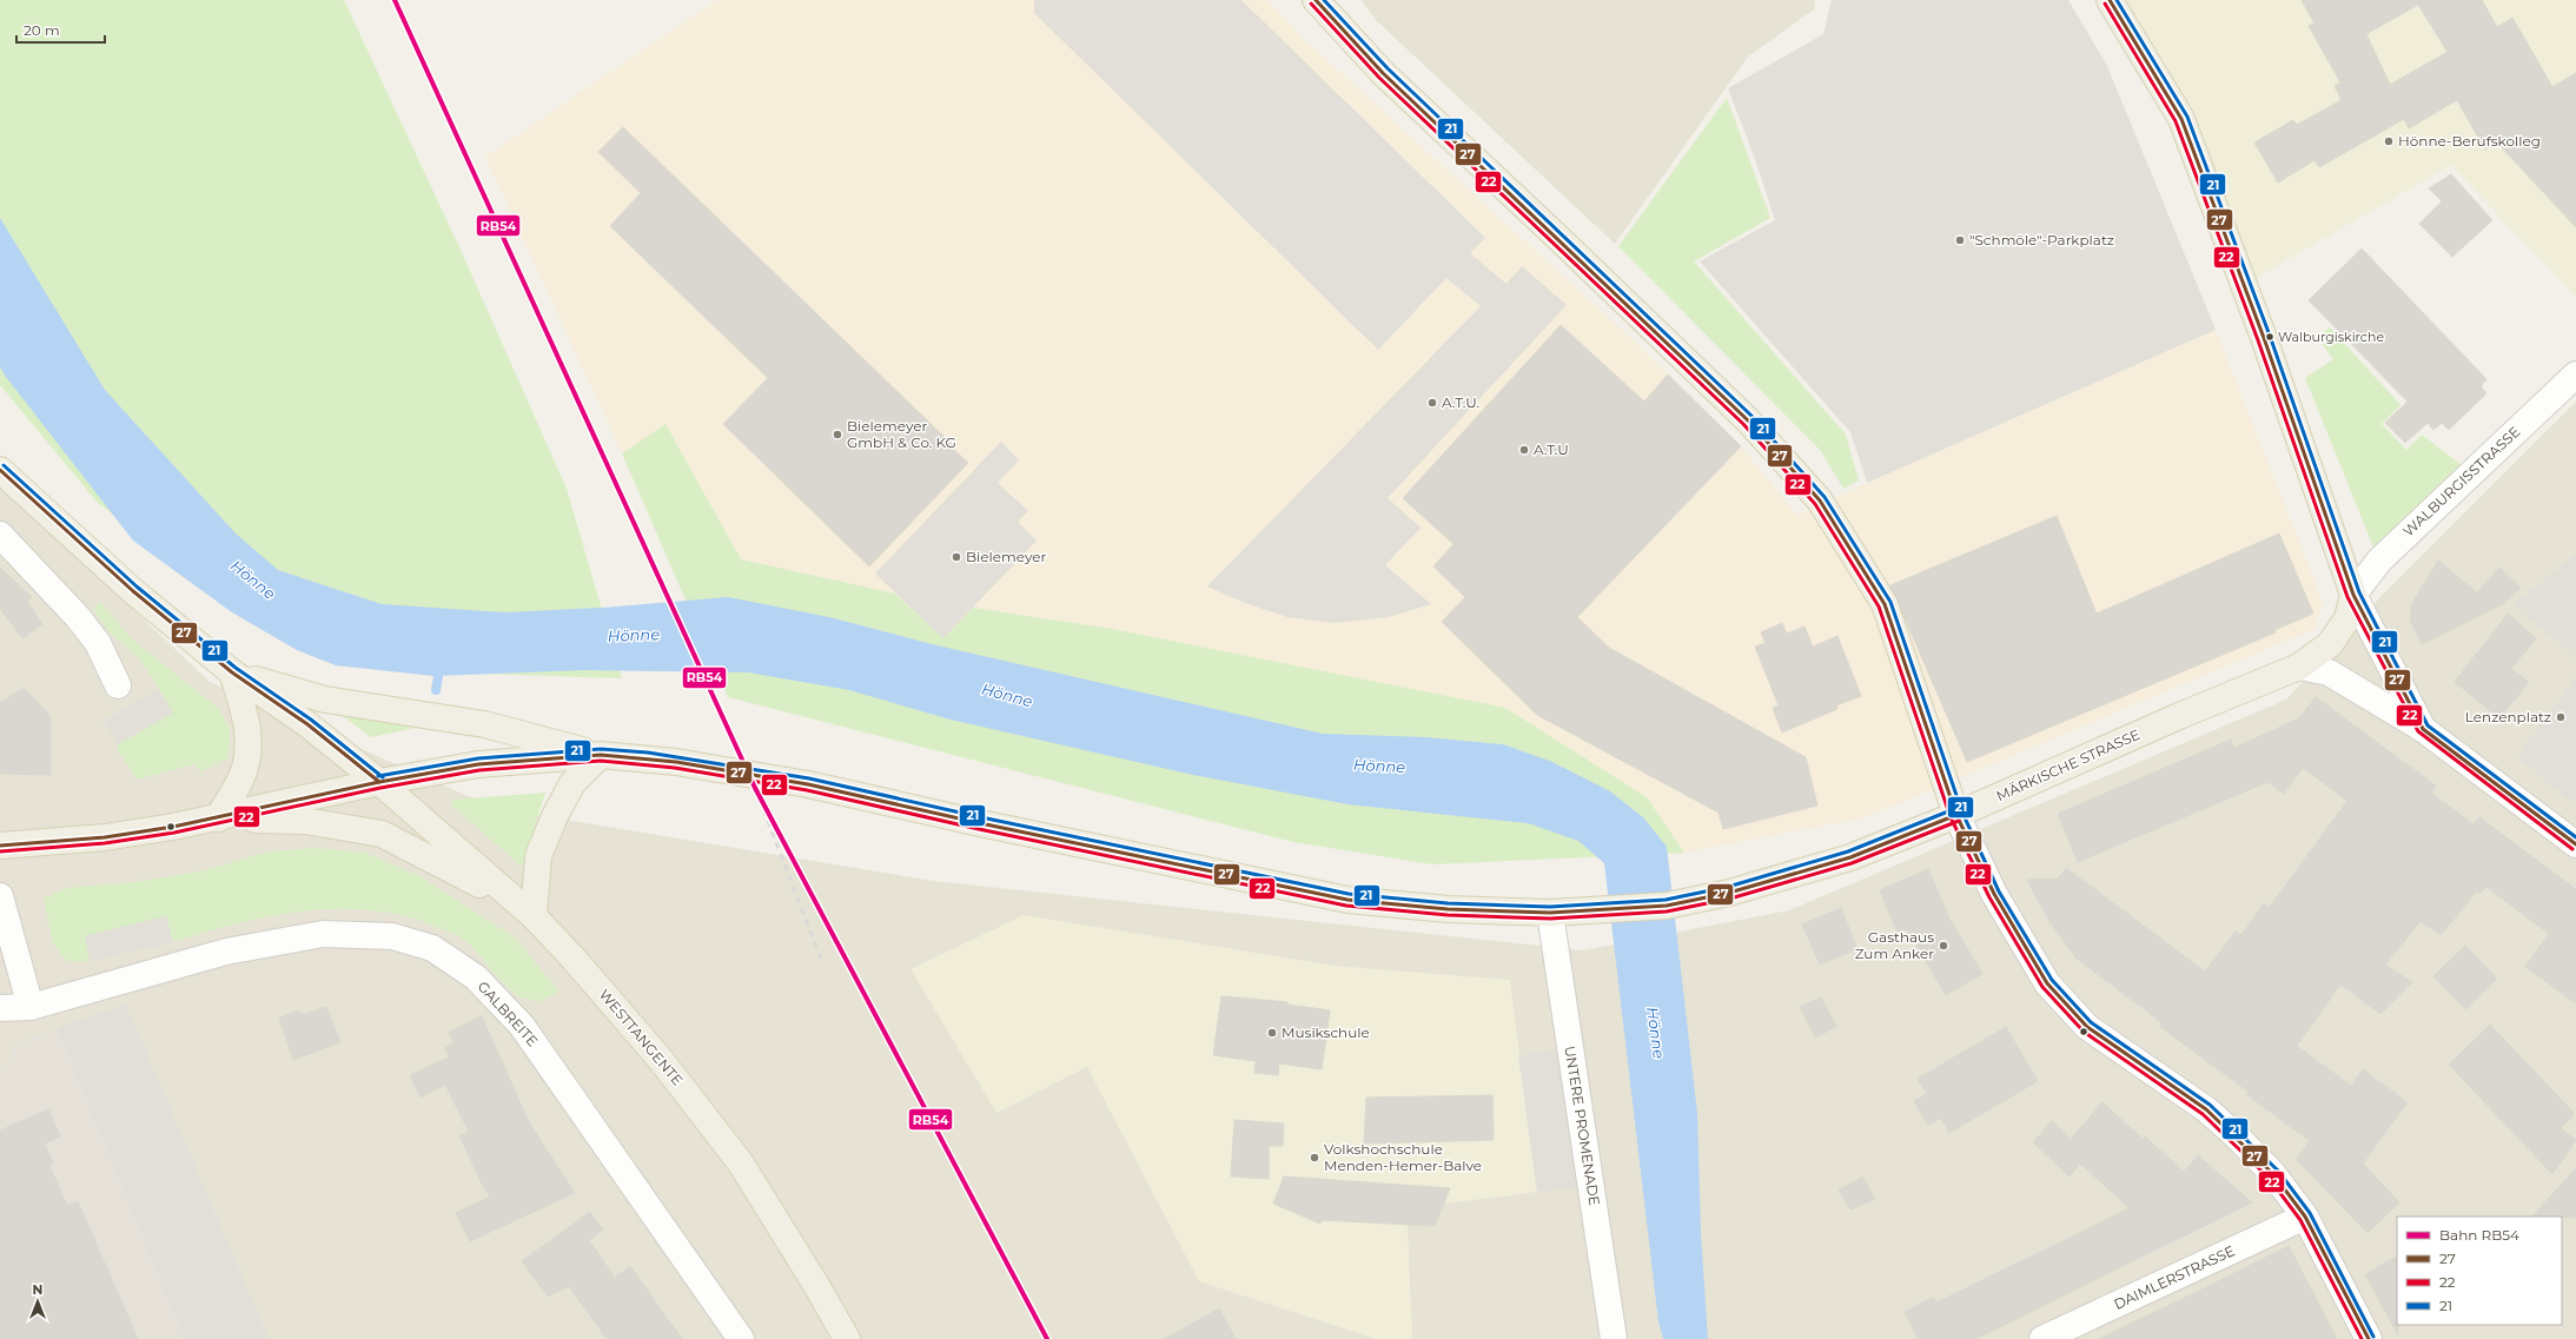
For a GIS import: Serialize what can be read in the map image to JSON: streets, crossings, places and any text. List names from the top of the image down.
{
  "streets": {
    "main road": ["MÄRKISCHE STRASSE", "WESTTANGENTE"],
    "street": [
      "WALBURGISSTRASSE",
      "GALBREITE",
      "UNTERE PROMENADE",
      "DAIMLERSTRASSE"
    ]
  },
  "crossings": [
    ["WALBURGISSTRASSE", "MÄRKISCHE STRASSE"],
    ["MÄRKISCHE STRASSE", "WESTTANGENTE"],
    ["MÄRKISCHE STRASSE", "UNTERE PROMENADE"]
  ],
  "water": ["Hönne"],
  "places": [
    "Hönne-Berufskolleg",
    "\"Schmöle\"-Parkplatz",
    "Walburgiskirche",
    "A.T.U.",
    "Bielemeyer GmbH & Co. KG",
    "A.T.U",
    "Bielemeyer",
    "Lenzenplatz",
    "Gasthaus Zum Anker",
    "Musikschule",
    "Volkshochschule Menden-Hemer-Balve"
  ],
  "lines": [
    "rail line RB54",
    "transit line 27",
    "transit line 21",
    "transit line 22"
  ],
  "legend": [
    "Bahn RB54",
    "27",
    "22",
    "21"
  ],
  "scale_bar": "20 m",
  "north": "top"
}
